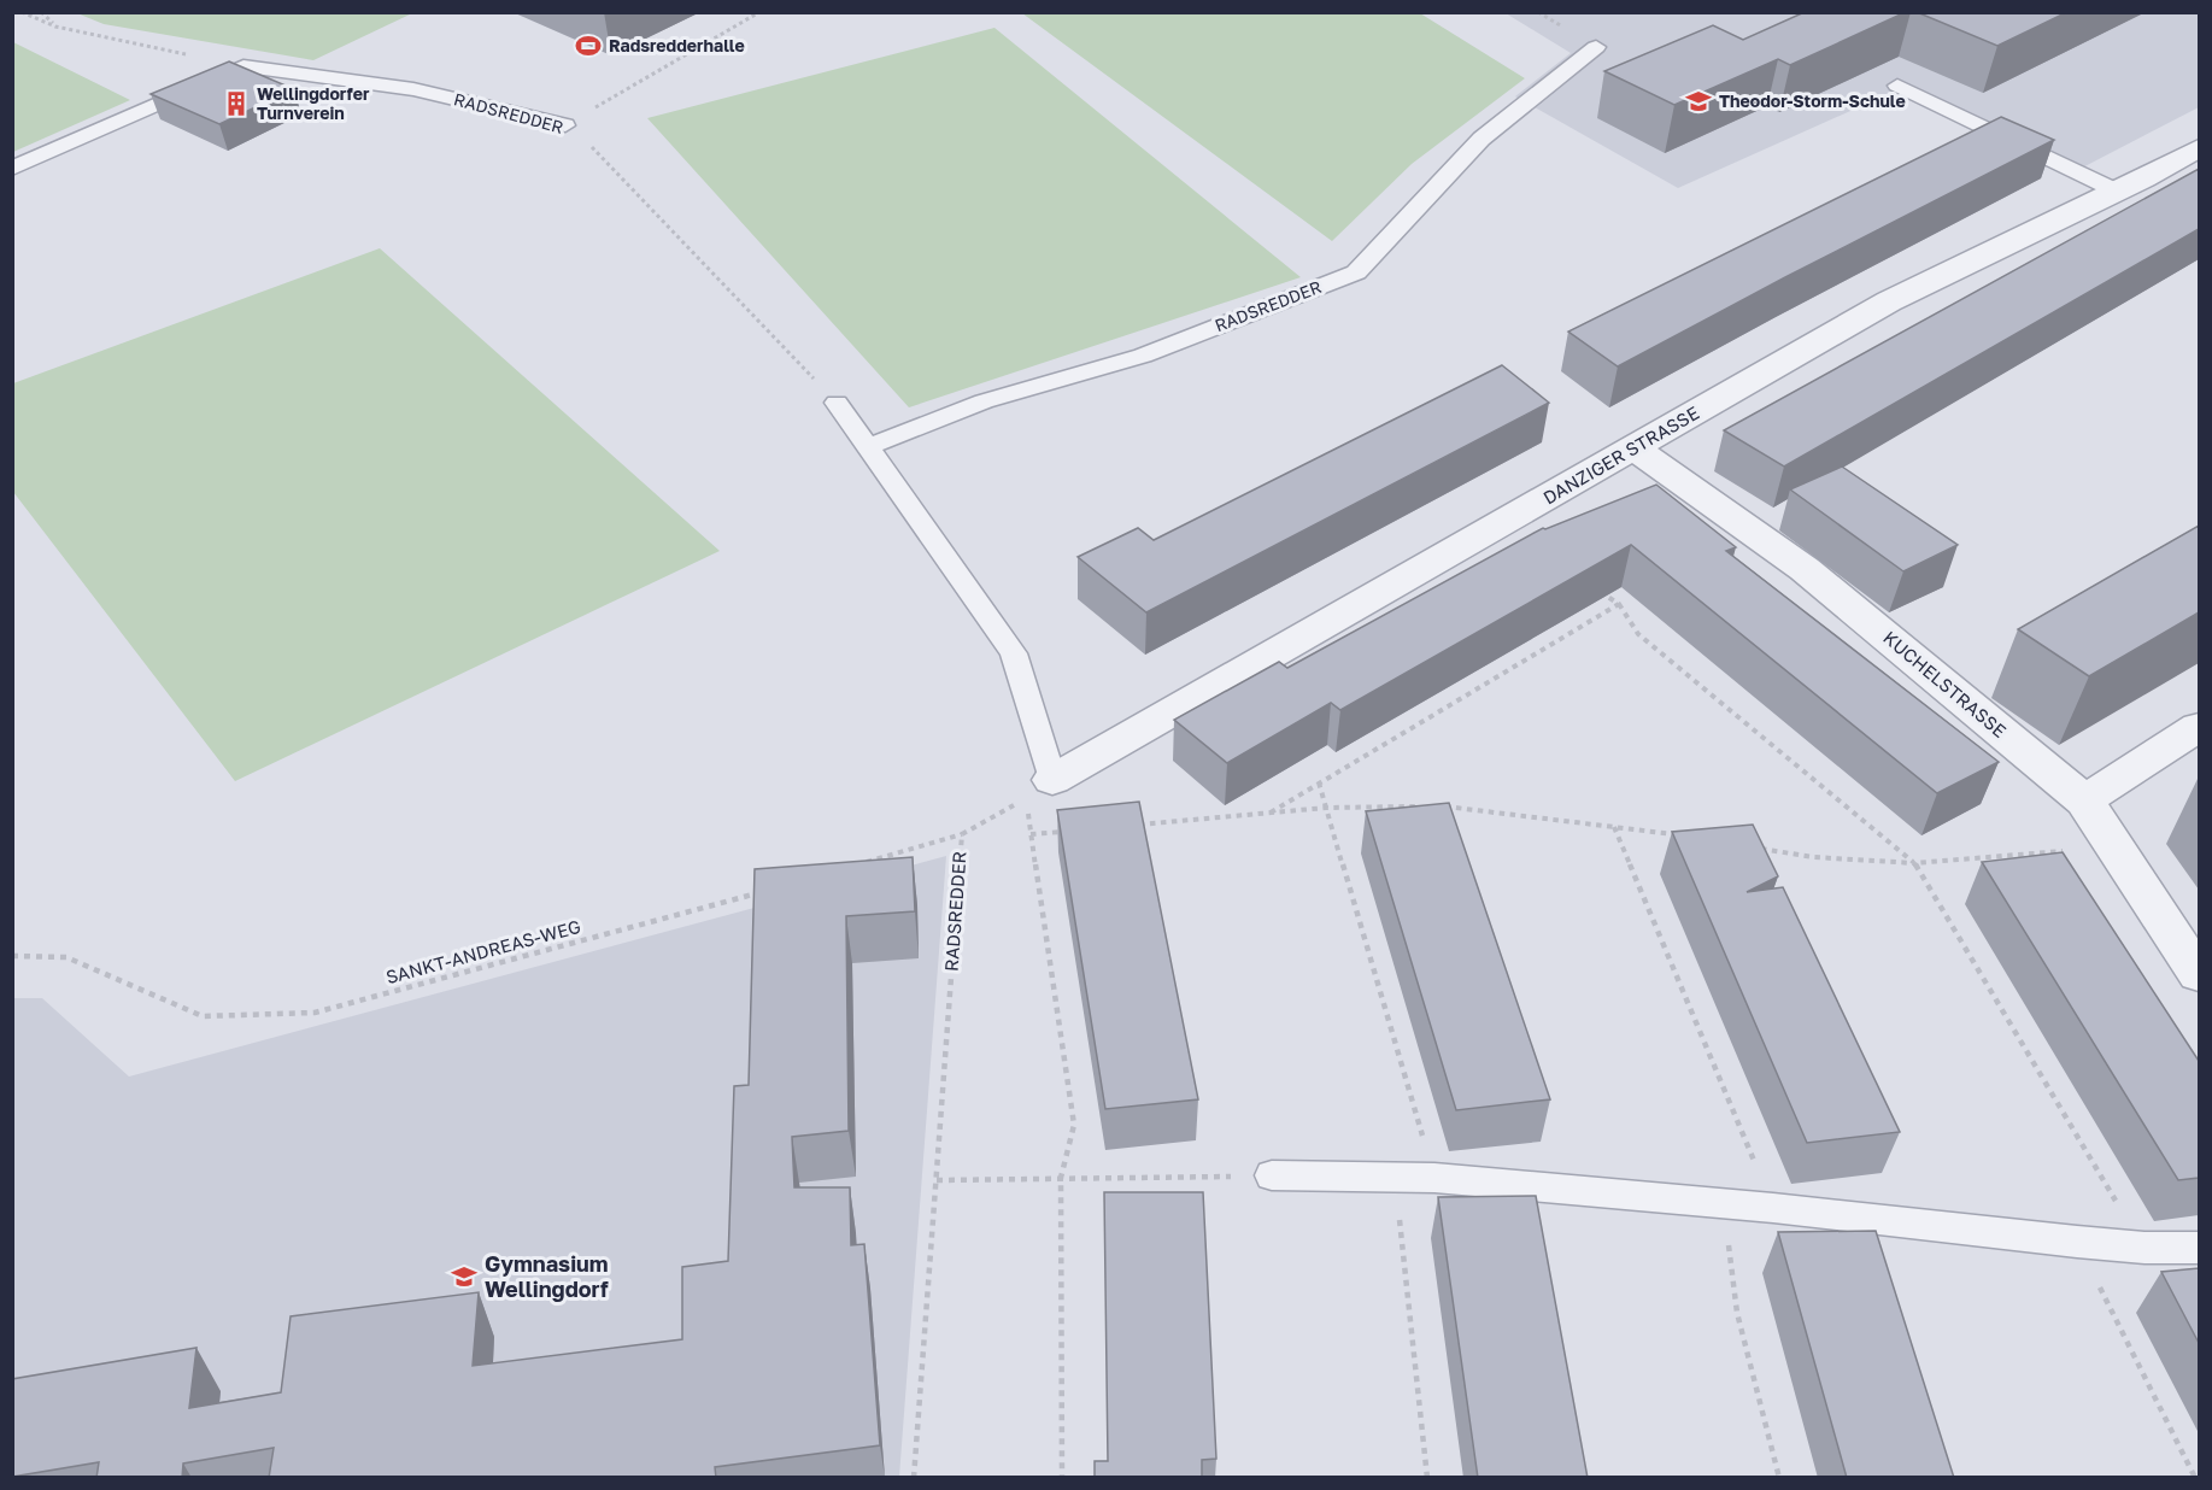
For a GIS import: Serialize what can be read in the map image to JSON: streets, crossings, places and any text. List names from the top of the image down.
{
  "streets": {
    "street": ["DANZIGER STRASSE", "KUCHELSTRASSE"],
    "lane": ["RADSREDDER"],
    "path": ["SANKT-ANDREAS-WEG"]
  },
  "crossings": [
    ["RADSREDDER", "DANZIGER STRASSE"],
    ["DANZIGER STRASSE", "KUCHELSTRASSE"]
  ],
  "places": {
    "sports": ["Radsredderhalle"],
    "school or university": ["Theodor-Storm-Schule", "Gymnasium Wellingdorf"],
    "building": ["Wellingdorfer Turnverein"]
  }
}
